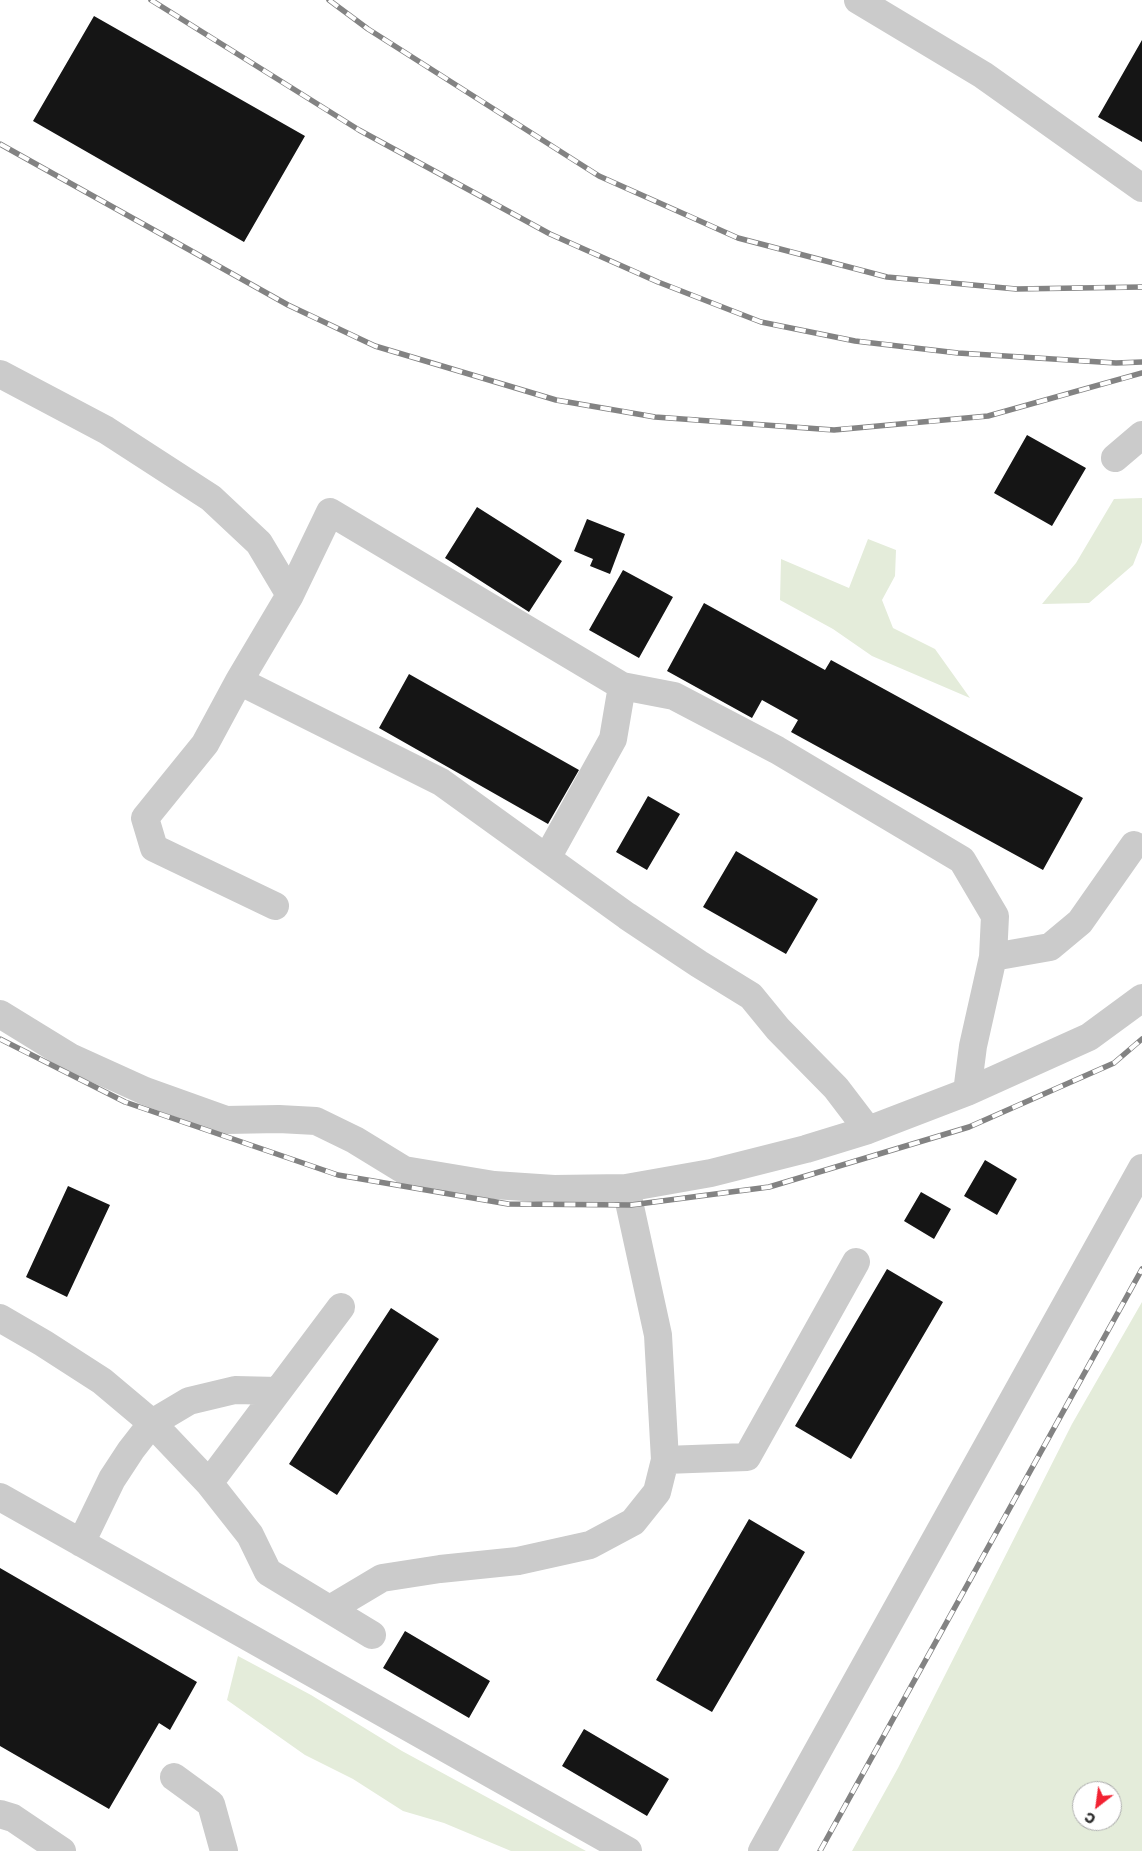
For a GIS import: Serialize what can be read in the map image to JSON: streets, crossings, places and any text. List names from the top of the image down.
{
  "north": "bottom left"
}
